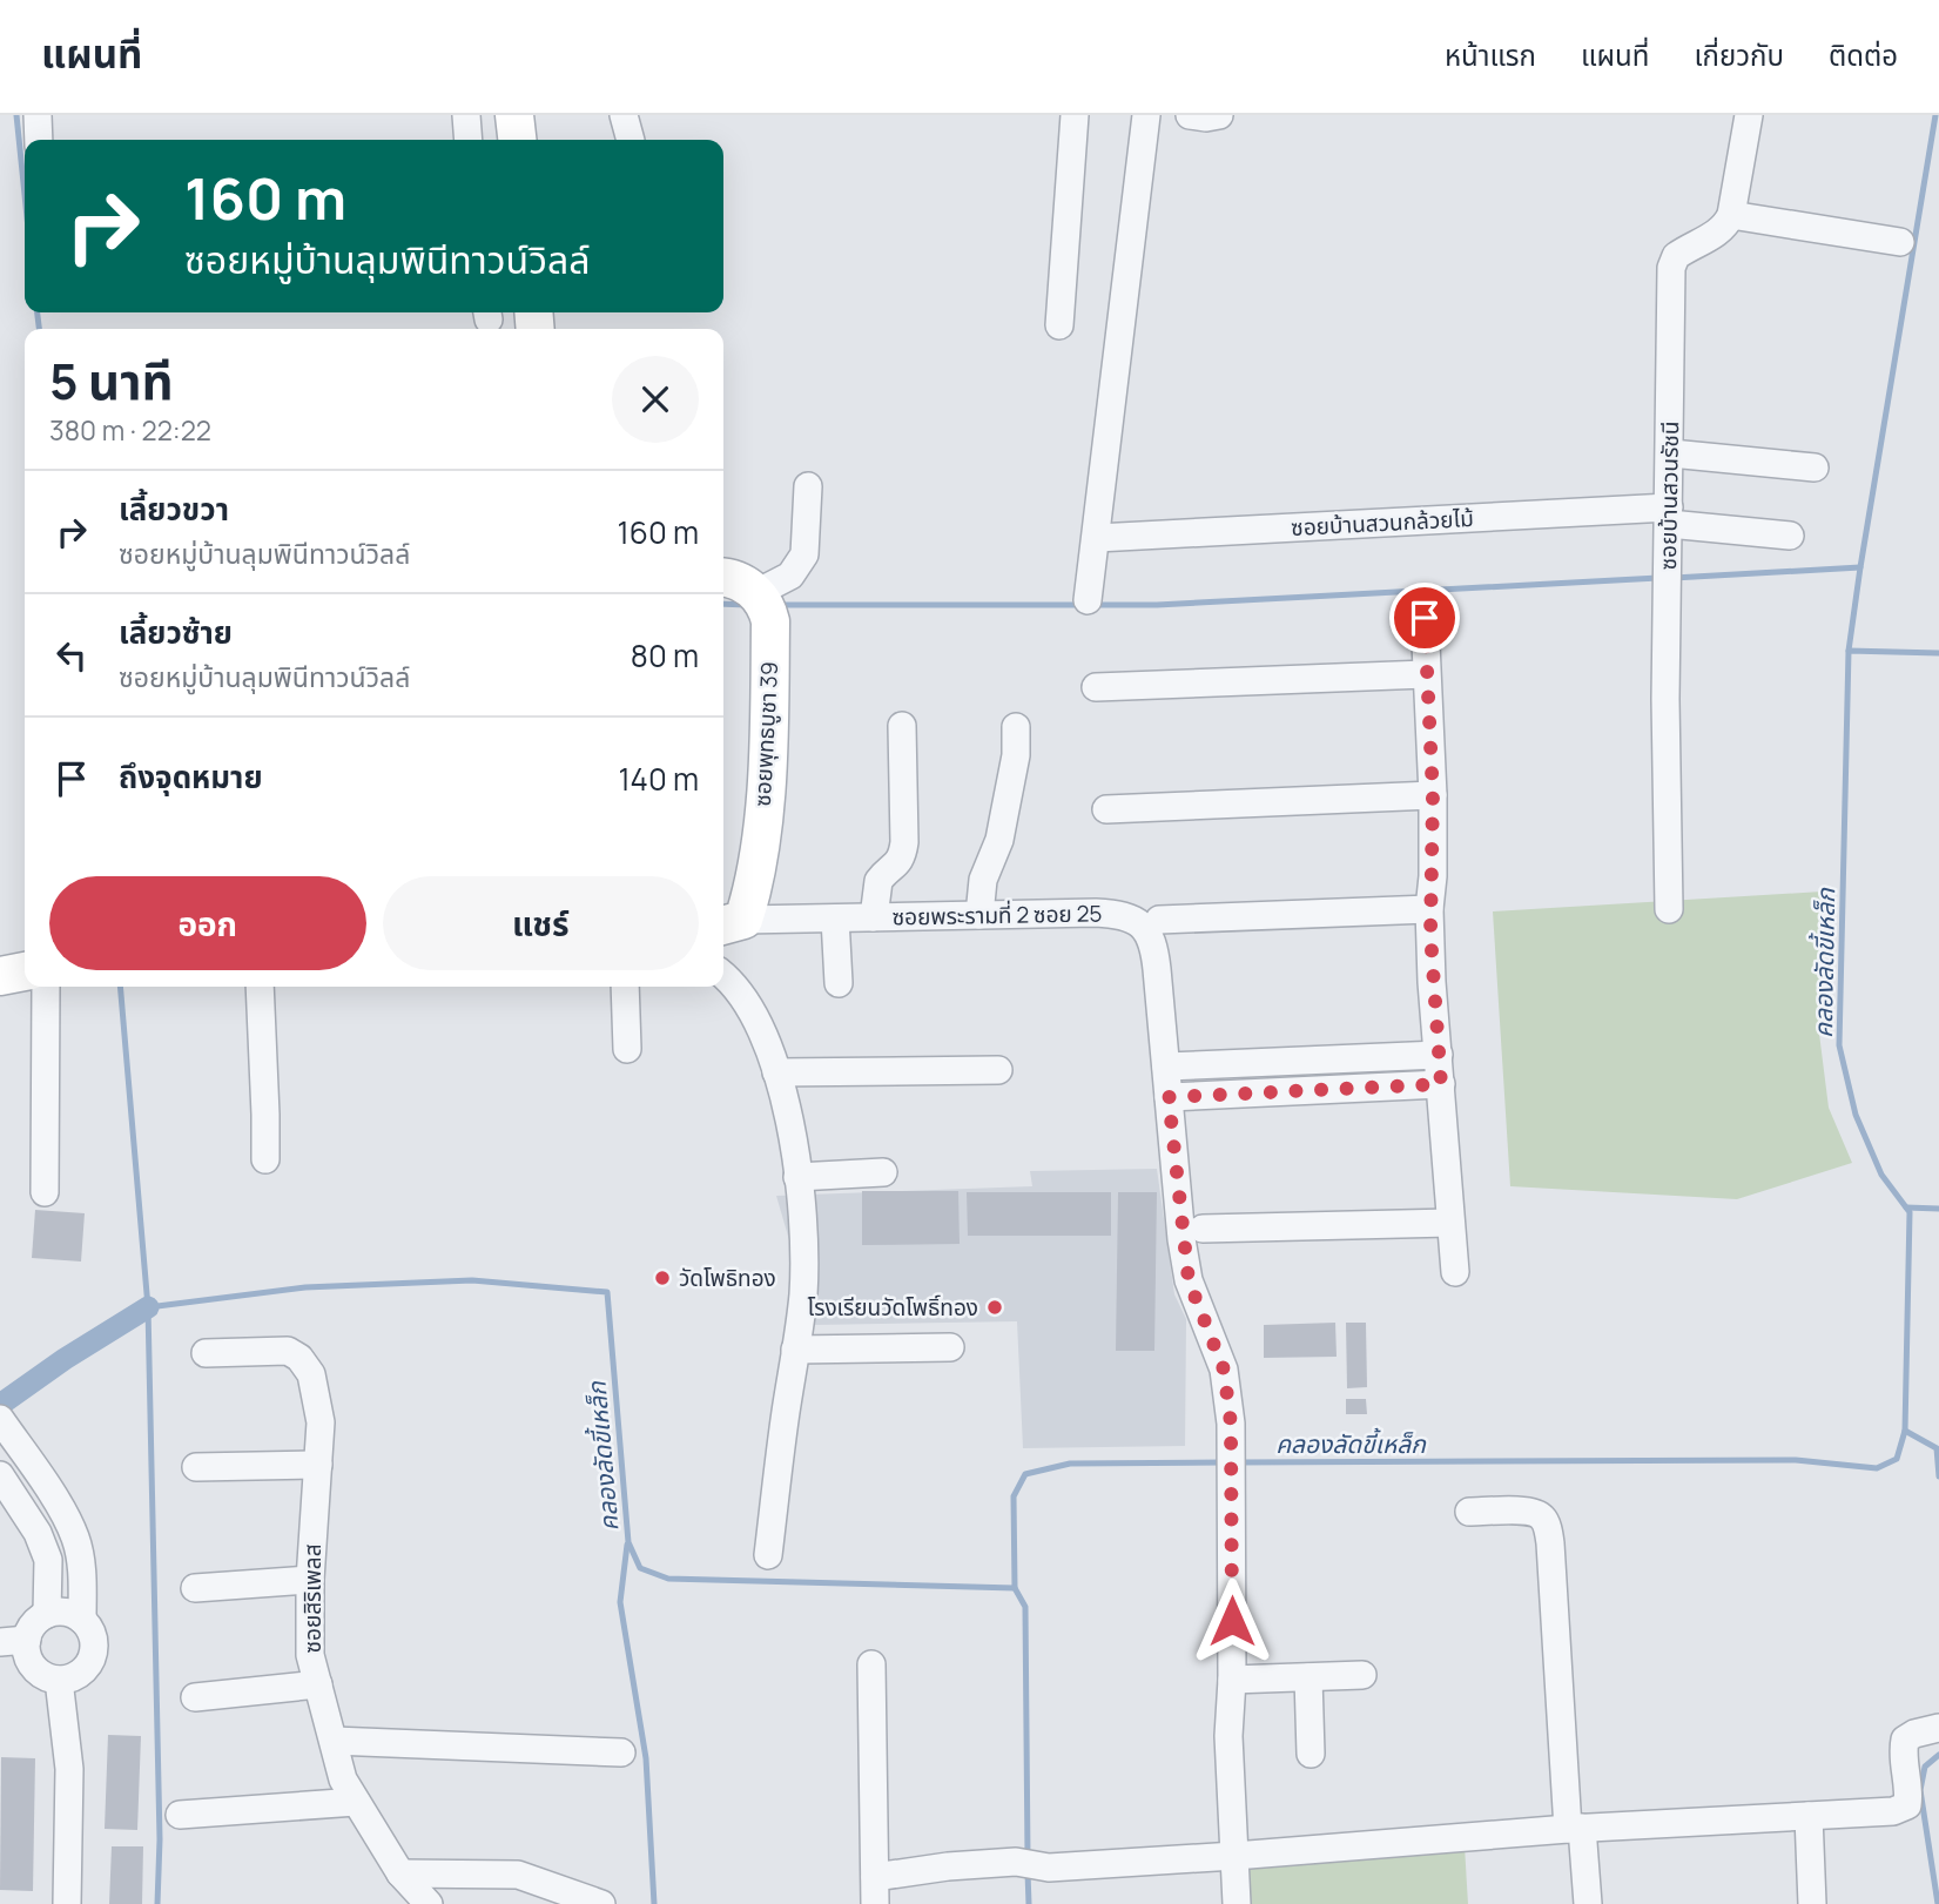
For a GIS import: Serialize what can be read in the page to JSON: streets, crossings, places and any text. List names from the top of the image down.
{
  "streets": {
    "street": [
      "ซอยบ้านสวนรัชนี",
      "ซอยบ้านสวนกล้วยไม้",
      "ซอยพุทธบูชา 39",
      "ซอยพระรามที่ 2 ซอย 25",
      "ซอยสิริเพลส"
    ]
  },
  "crossings": [
    ["ซอยบ้านสวนรัชนี", "ซอยบ้านสวนกล้วยไม้"],
    ["ซอยพุทธบูชา 39", "ซอยพระรามที่ 2 ซอย 25"]
  ],
  "water": ["คลองลัดขี้เหล็ก"],
  "places": ["วัดโพธิทอง", "โรงเรียนวัดโพธิ์ทอง"],
  "page": {
    "header": "แผนที่",
    "nav": [
      "หน้าแรก",
      "แผนที่",
      "เกี่ยวกับ",
      "ติดต่อ"
    ],
    "turn": ["160 m", "ซอยหมู่บ้านลุมพินีทาวน์วิลล์"],
    "heading": ["5 นาที", "380 m · 22:22"],
    "list": [
      {
        "name": "เลี้ยวขวา",
        "note": "ซอยหมู่บ้านลุมพินีทาวน์วิลล์",
        "value": "160 m"
      },
      {
        "name": "เลี้ยวซ้าย",
        "note": "ซอยหมู่บ้านลุมพินีทาวน์วิลล์",
        "value": "80 m"
      },
      {
        "name": "ถึงจุดหมาย",
        "value": "140 m"
      }
    ],
    "buttons": ["ออก", "แชร์"]
  }
}
